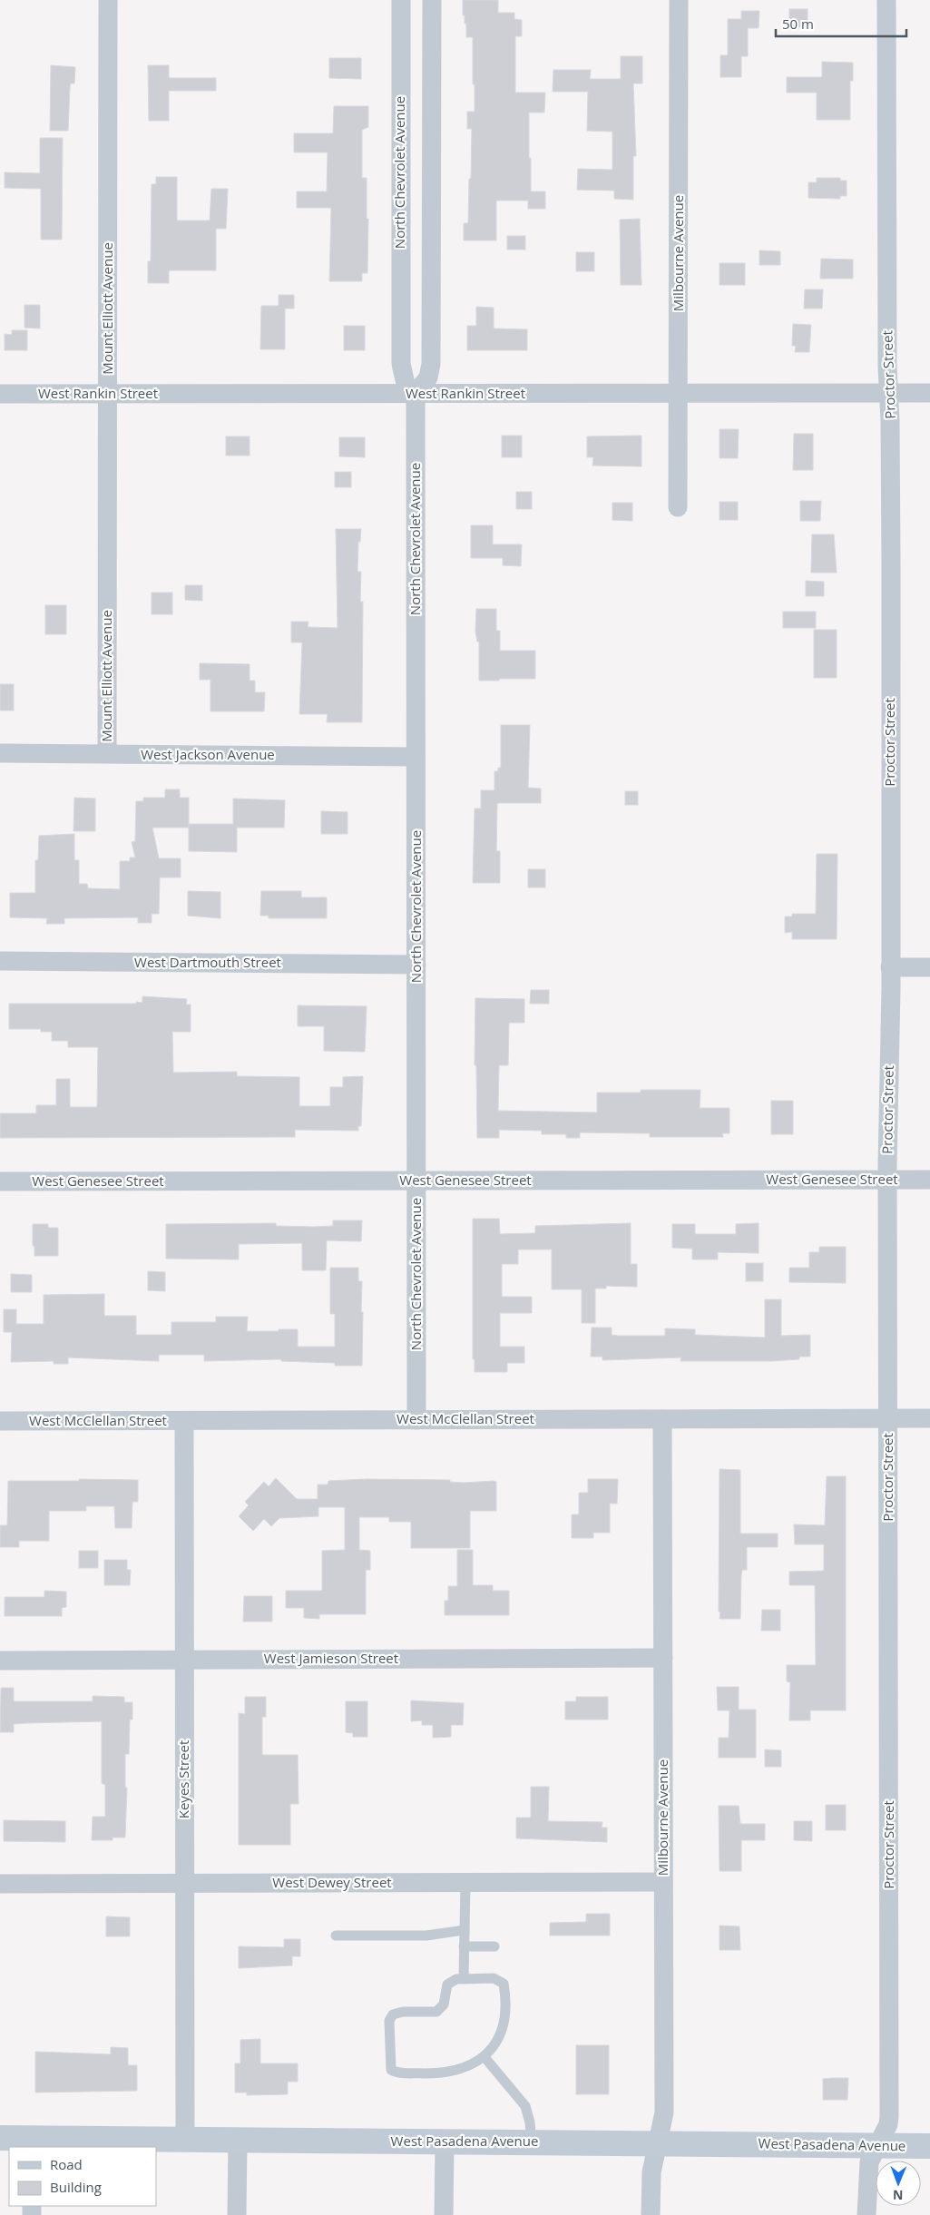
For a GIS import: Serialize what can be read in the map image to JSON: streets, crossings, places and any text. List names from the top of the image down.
{
  "streets": {
    "street": [
      "North Chevrolet Avenue",
      "Milbourne Avenue",
      "Mount Elliott Avenue",
      "Proctor Street",
      "West Rankin Street",
      "West Jackson Avenue",
      "West Dartmouth Street",
      "West Genesee Street",
      "West McClellan Street",
      "West Jamieson Street",
      "Keyes Street",
      "West Dewey Street",
      "West Pasadena Avenue"
    ]
  },
  "crossings": [
    ["North Chevrolet Avenue", "West Rankin Street"],
    ["North Chevrolet Avenue", "West Jackson Avenue"],
    ["North Chevrolet Avenue", "West Dartmouth Street"],
    ["North Chevrolet Avenue", "West Genesee Street"],
    ["North Chevrolet Avenue", "West McClellan Street"],
    ["Milbourne Avenue", "West Rankin Street"],
    ["Milbourne Avenue", "West McClellan Street"],
    ["Milbourne Avenue", "West Jamieson Street"],
    ["Milbourne Avenue", "West Dewey Street"],
    ["Milbourne Avenue", "West Pasadena Avenue"],
    ["Mount Elliott Avenue", "West Rankin Street"],
    ["Mount Elliott Avenue", "West Jackson Avenue"],
    ["Proctor Street", "West Rankin Street"],
    ["Proctor Street", "West Genesee Street"],
    ["Proctor Street", "West McClellan Street"],
    ["Proctor Street", "West Pasadena Avenue"],
    ["West McClellan Street", "Keyes Street"],
    ["West Jamieson Street", "Keyes Street"],
    ["Keyes Street", "West Dewey Street"],
    ["Keyes Street", "West Pasadena Avenue"]
  ],
  "legend": ["Road", "Building"],
  "scale_bar": "50 m",
  "north": "bottom"
}
